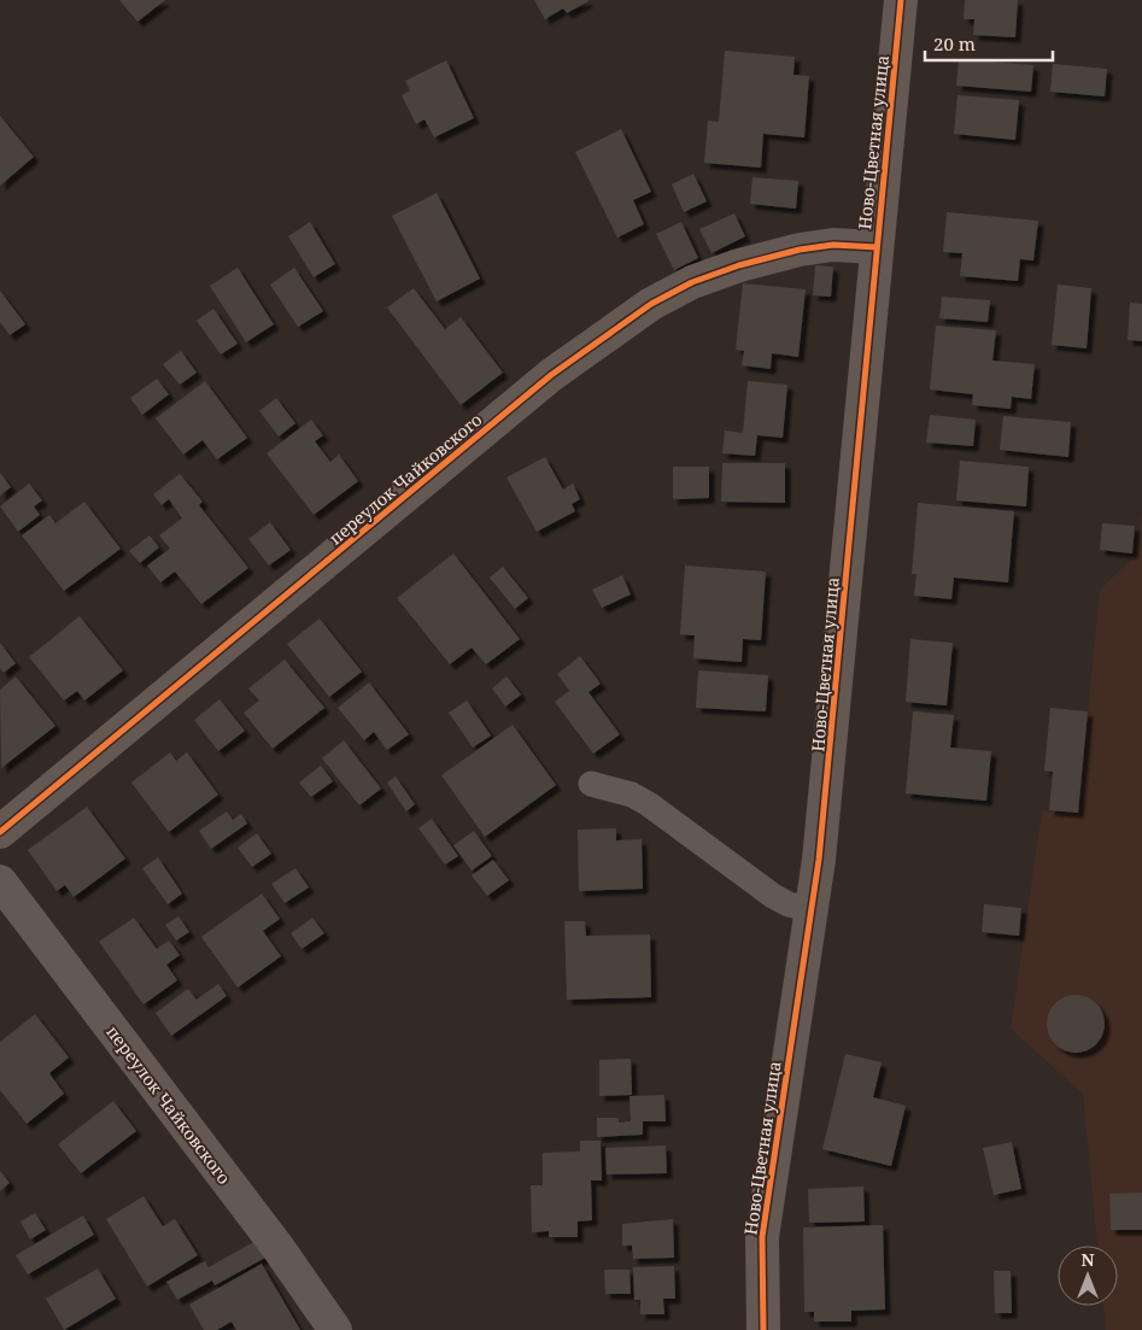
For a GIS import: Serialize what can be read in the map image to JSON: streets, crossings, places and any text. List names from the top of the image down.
{
  "streets": {
    "street": ["Ново-Цветная улица", "переулок Чайковского"]
  },
  "crossings": [
    ["Ново-Цветная улица", "переулок Чайковского"]
  ],
  "scale_bar": "20 m",
  "north": "top"
}
